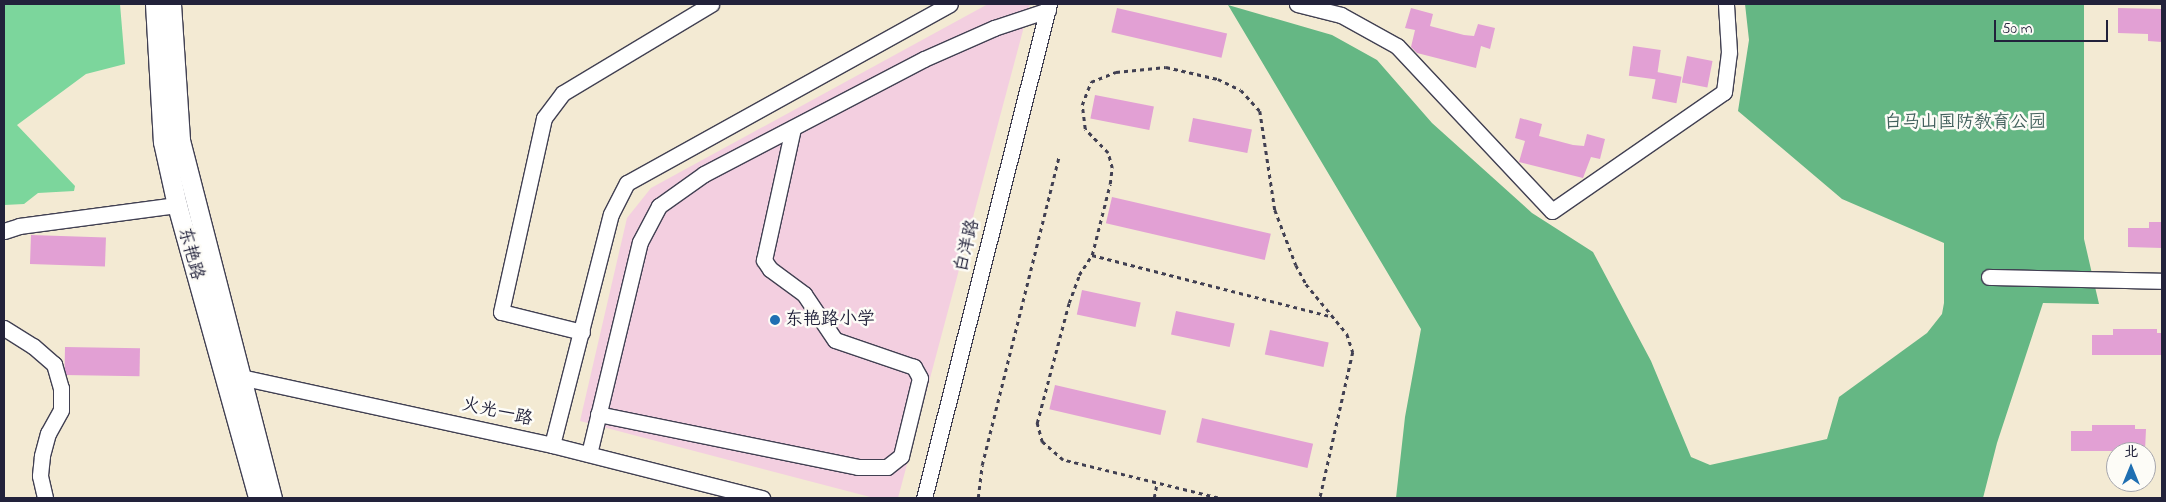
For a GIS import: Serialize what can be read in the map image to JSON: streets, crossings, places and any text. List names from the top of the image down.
{
  "streets": {
    "main road": ["东艳路"],
    "street": ["白洋路", "火光一路"]
  },
  "crossings": [
    ["东艳路", "火光一路"]
  ],
  "parks": ["白马山国防教育公园"],
  "places": ["东艳路小学"],
  "scale_bar": "50 m",
  "north": "top"
}
